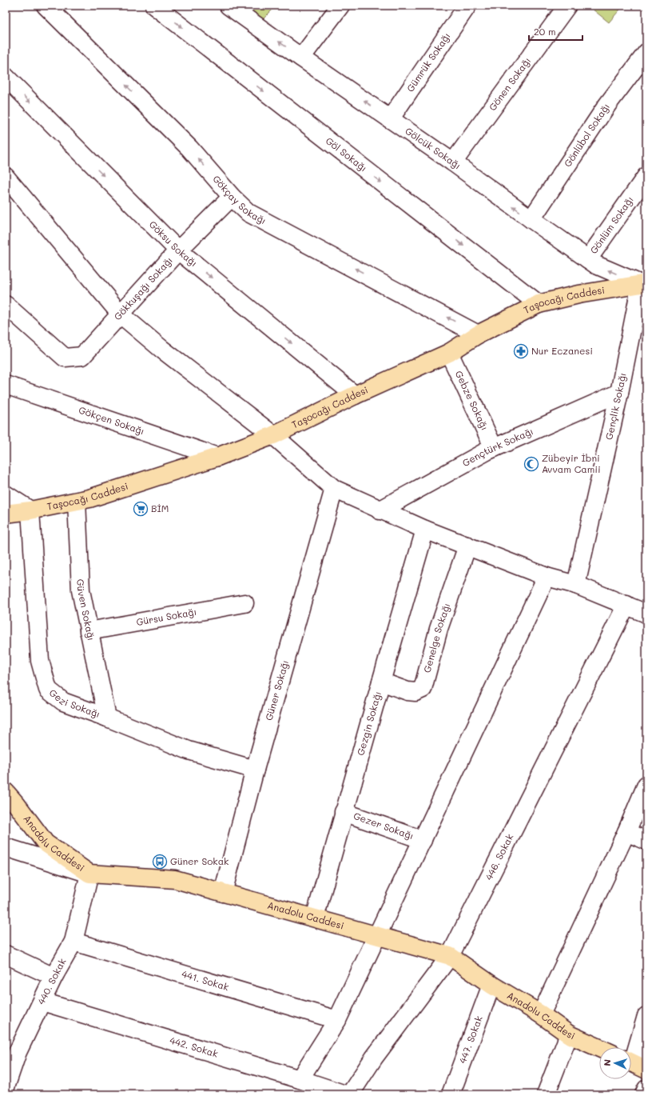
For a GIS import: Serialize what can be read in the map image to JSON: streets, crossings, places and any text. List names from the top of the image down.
{
  "streets": {
    "main road": ["Taşocağı Caddesi", "Anadolu Caddesi"],
    "street": [
      "Gümrük Sokağı",
      "Gönen Sokağı",
      "Gönlübol Sokağı",
      "Gölcük Sokağı",
      "Göl Sokağı",
      "Gökçay Sokağı",
      "Gönlüm Sokağı",
      "Göksu Sokağı",
      "Gökkuşağı Sokağı",
      "Gebze Sokağı",
      "Gençlik Sokağı",
      "Gökçen Sokağı",
      "Gençtürk Sokağı",
      "Güven Sokağı",
      "Gürsu Sokağı",
      "Genelge Sokağı",
      "Güner Sokağı",
      "Gezi Sokağı",
      "Gezgin Sokağı",
      "Gezer Sokağı",
      "446. Sokak",
      "441. Sokak",
      "440. Sokak",
      "447. Sokak",
      "442. Sokak"
    ]
  },
  "crossings": [
    ["Gümrük Sokağı", "Gölcük Sokağı"],
    ["Gönen Sokağı", "Gölcük Sokağı"],
    ["Gönlübol Sokağı", "Gölcük Sokağı"],
    ["Gölcük Sokağı", "Gönlüm Sokağı"],
    ["Gölcük Sokağı", "Taşocağı Caddesi"],
    ["Gölcük Sokağı", "Gençlik Sokağı"],
    ["Göl Sokağı", "Taşocağı Caddesi"],
    ["Gökçay Sokağı", "Gökkuşağı Sokağı"],
    ["Gökçay Sokağı", "Taşocağı Caddesi"],
    ["Göksu Sokağı", "Gökkuşağı Sokağı"],
    ["Göksu Sokağı", "Taşocağı Caddesi"],
    ["Taşocağı Caddesi", "Gebze Sokağı"],
    ["Taşocağı Caddesi", "Gençlik Sokağı"],
    ["Taşocağı Caddesi", "Gökçen Sokağı"],
    ["Taşocağı Caddesi", "Güven Sokağı"],
    ["Taşocağı Caddesi", "Gezi Sokağı"],
    ["Gebze Sokağı", "Gençtürk Sokağı"],
    ["Gençlik Sokağı", "Gençtürk Sokağı"],
    ["Güven Sokağı", "Gürsu Sokağı"],
    ["Güven Sokağı", "Gezi Sokağı"],
    ["Genelge Sokağı", "Gezgin Sokağı"],
    ["Güner Sokağı", "Gezi Sokağı"],
    ["Güner Sokağı", "Anadolu Caddesi"],
    ["Gezgin Sokağı", "Gezer Sokağı"],
    ["Gezgin Sokağı", "Anadolu Caddesi"],
    ["Anadolu Caddesi", "446. Sokak"],
    ["Anadolu Caddesi", "440. Sokak"],
    ["Anadolu Caddesi", "447. Sokak"],
    ["441. Sokak", "440. Sokak"],
    ["440. Sokak", "442. Sokak"]
  ],
  "one_way": ["Gölcük Sokağı", "Göl Sokağı", "Gökçay Sokağı"],
  "places": {
    "pharmacy": ["Nur Eczanesi"],
    "mosque": ["Zübeyir İbni Avvam Camii"],
    "supermarket": ["BİM"],
    "bus stop": ["Güner Sokak"]
  },
  "scale_bar": "20 m",
  "north": "left"
}
